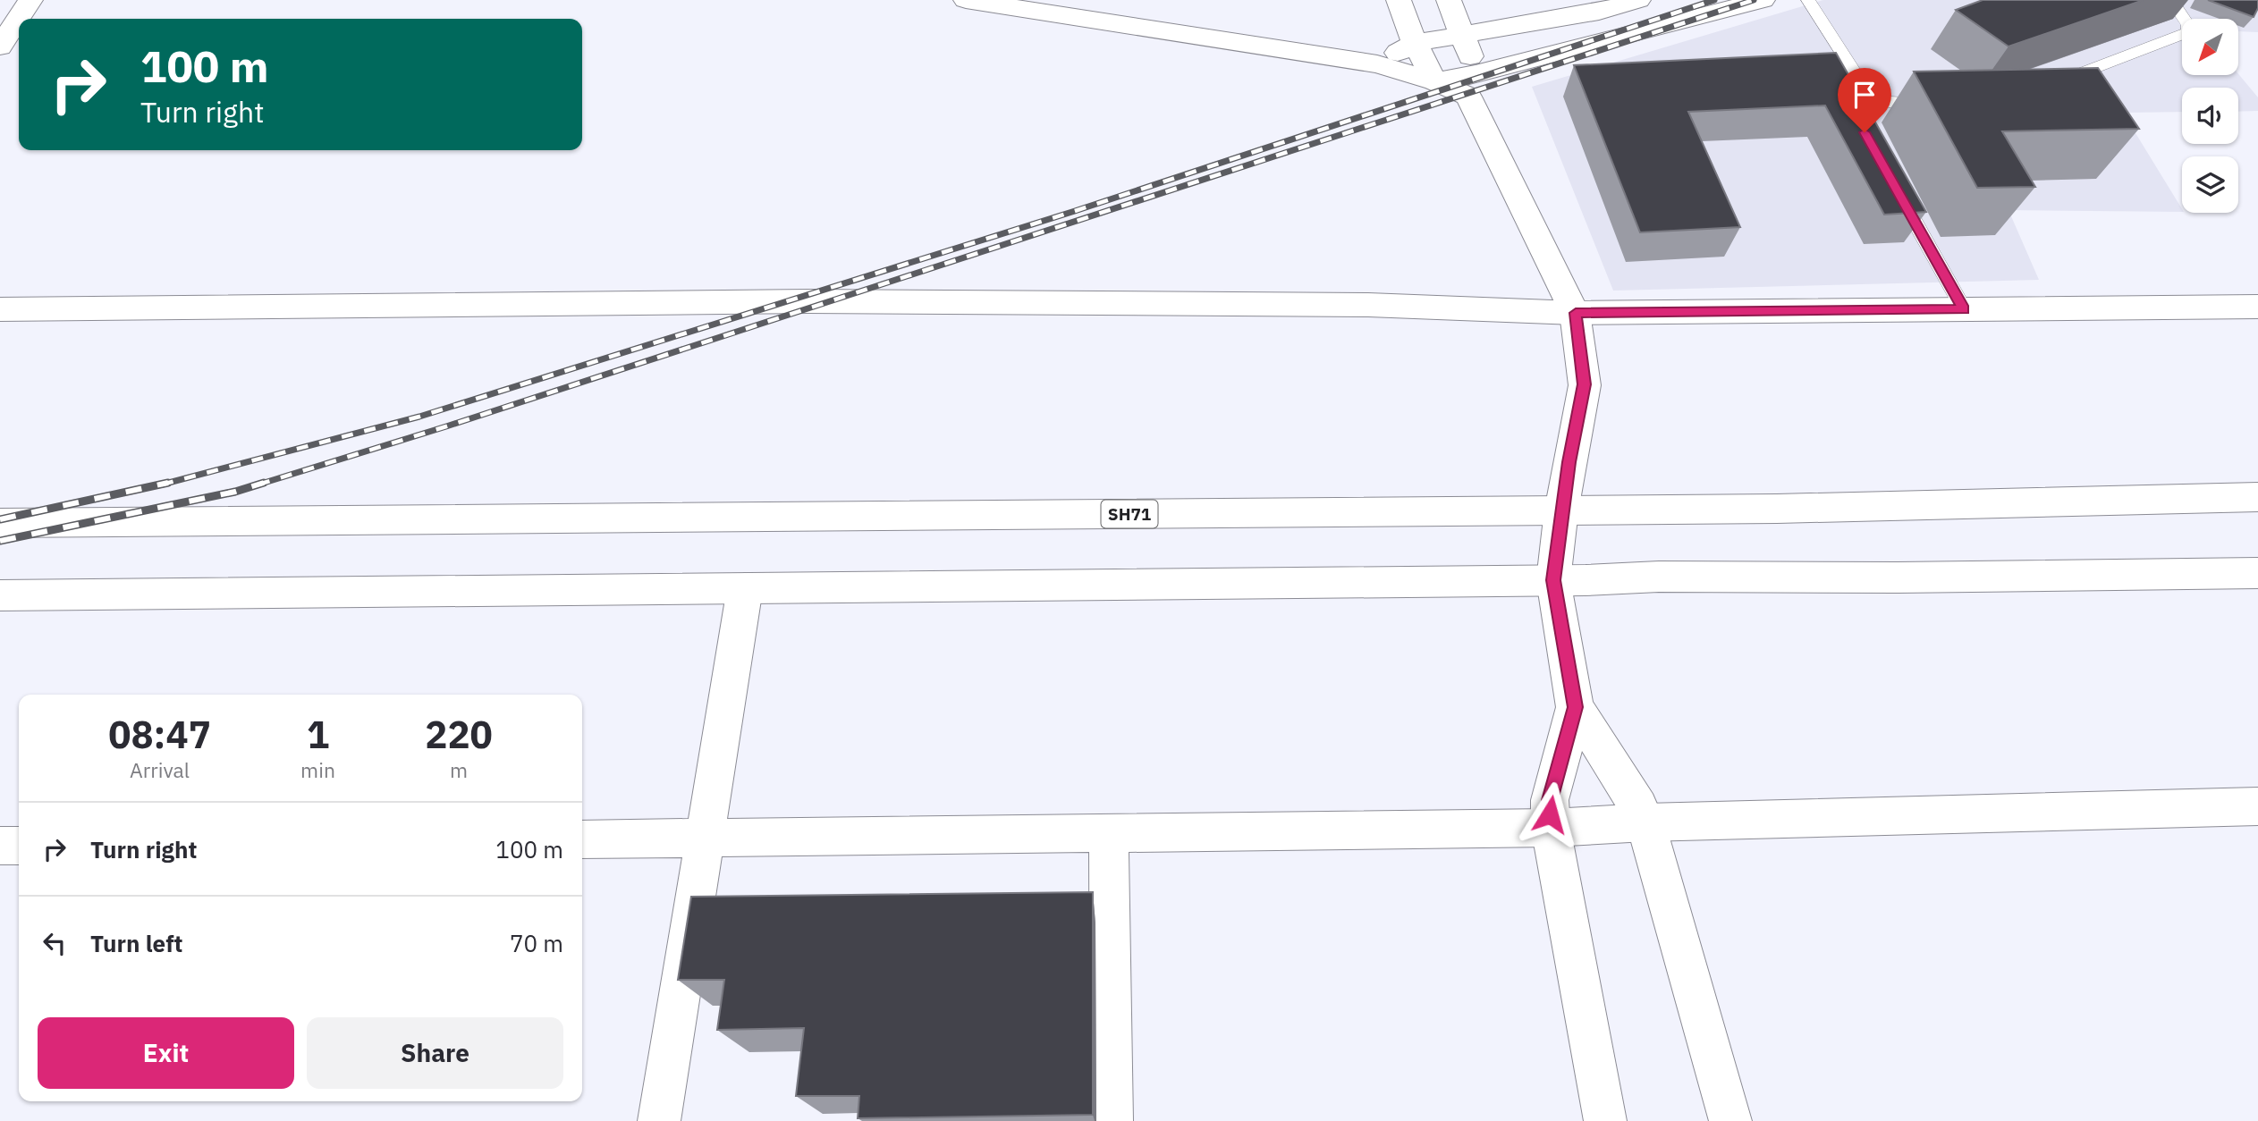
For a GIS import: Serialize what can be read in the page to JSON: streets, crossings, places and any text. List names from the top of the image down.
{
  "streets": {
    "street": ["SH71"]
  },
  "north": "bottom left",
  "page": {
    "turn": ["100 m", "Turn right"],
    "eta": [
      "08:47",
      "Arrival",
      "1",
      "min",
      "220",
      "m"
    ],
    "list": [
      {
        "name": "Turn right",
        "value": "100 m"
      },
      {
        "name": "Turn left",
        "value": "70 m"
      }
    ],
    "buttons": ["Exit", "Share"]
  }
}
